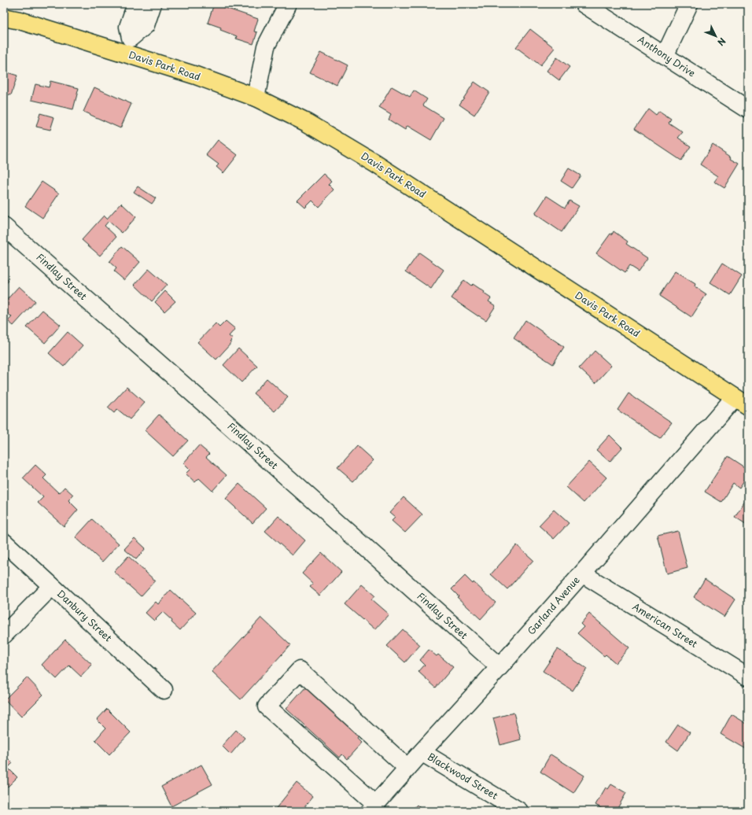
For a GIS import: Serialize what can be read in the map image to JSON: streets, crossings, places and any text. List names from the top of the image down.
{
  "streets": {
    "main road": ["Davis Park Road"],
    "street": [
      "Anthony Drive",
      "Findlay Street",
      "Garland Avenue",
      "Danbury Street",
      "American Street",
      "Blackwood Street"
    ]
  },
  "crossings": [
    ["Davis Park Road", "Garland Avenue"],
    ["Findlay Street", "Garland Avenue"],
    ["Garland Avenue", "American Street"],
    ["Garland Avenue", "Blackwood Street"]
  ],
  "north": "bottom right"
}
